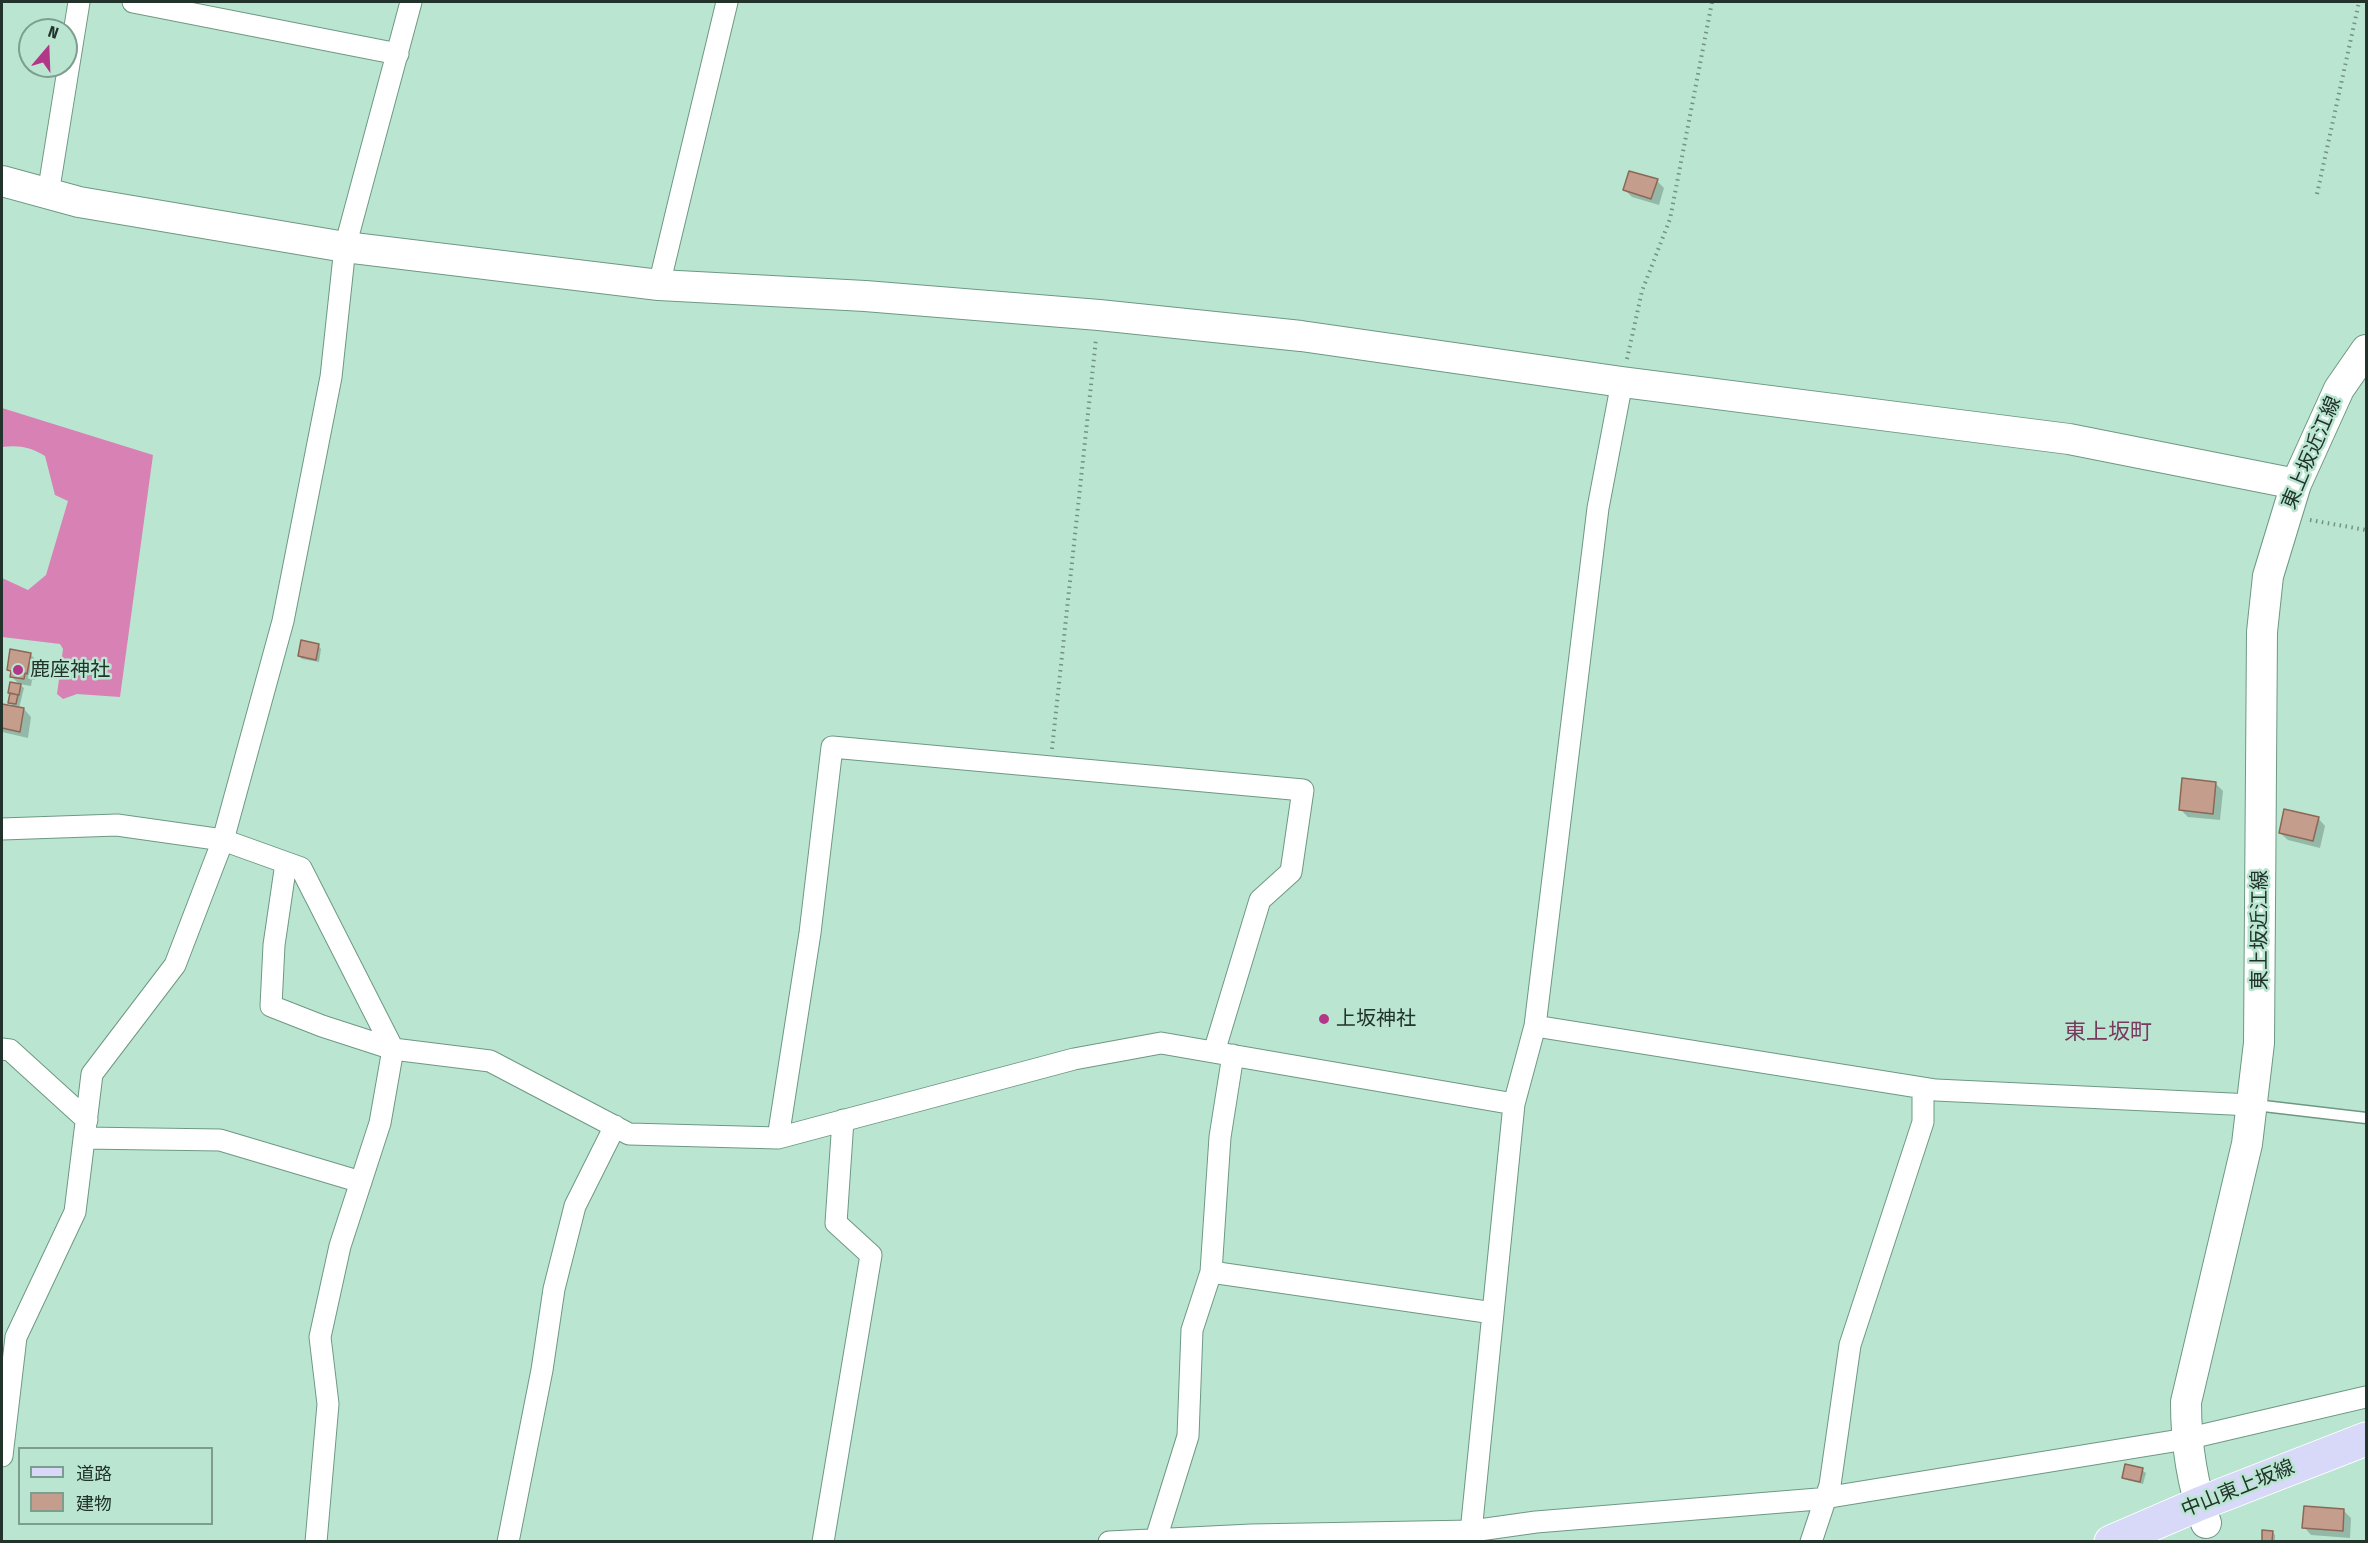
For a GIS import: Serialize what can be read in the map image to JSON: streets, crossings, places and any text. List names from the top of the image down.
{
  "streets": {
    "main road": ["中山東上坂線"],
    "street": ["東上坂近江線"]
  },
  "crossings": [
    ["東上坂近江線", "中山東上坂線"]
  ],
  "districts": ["東上坂町"],
  "places": ["鹿座神社", "上坂神社"],
  "legend": ["道路", "建物"],
  "north": "top"
}
